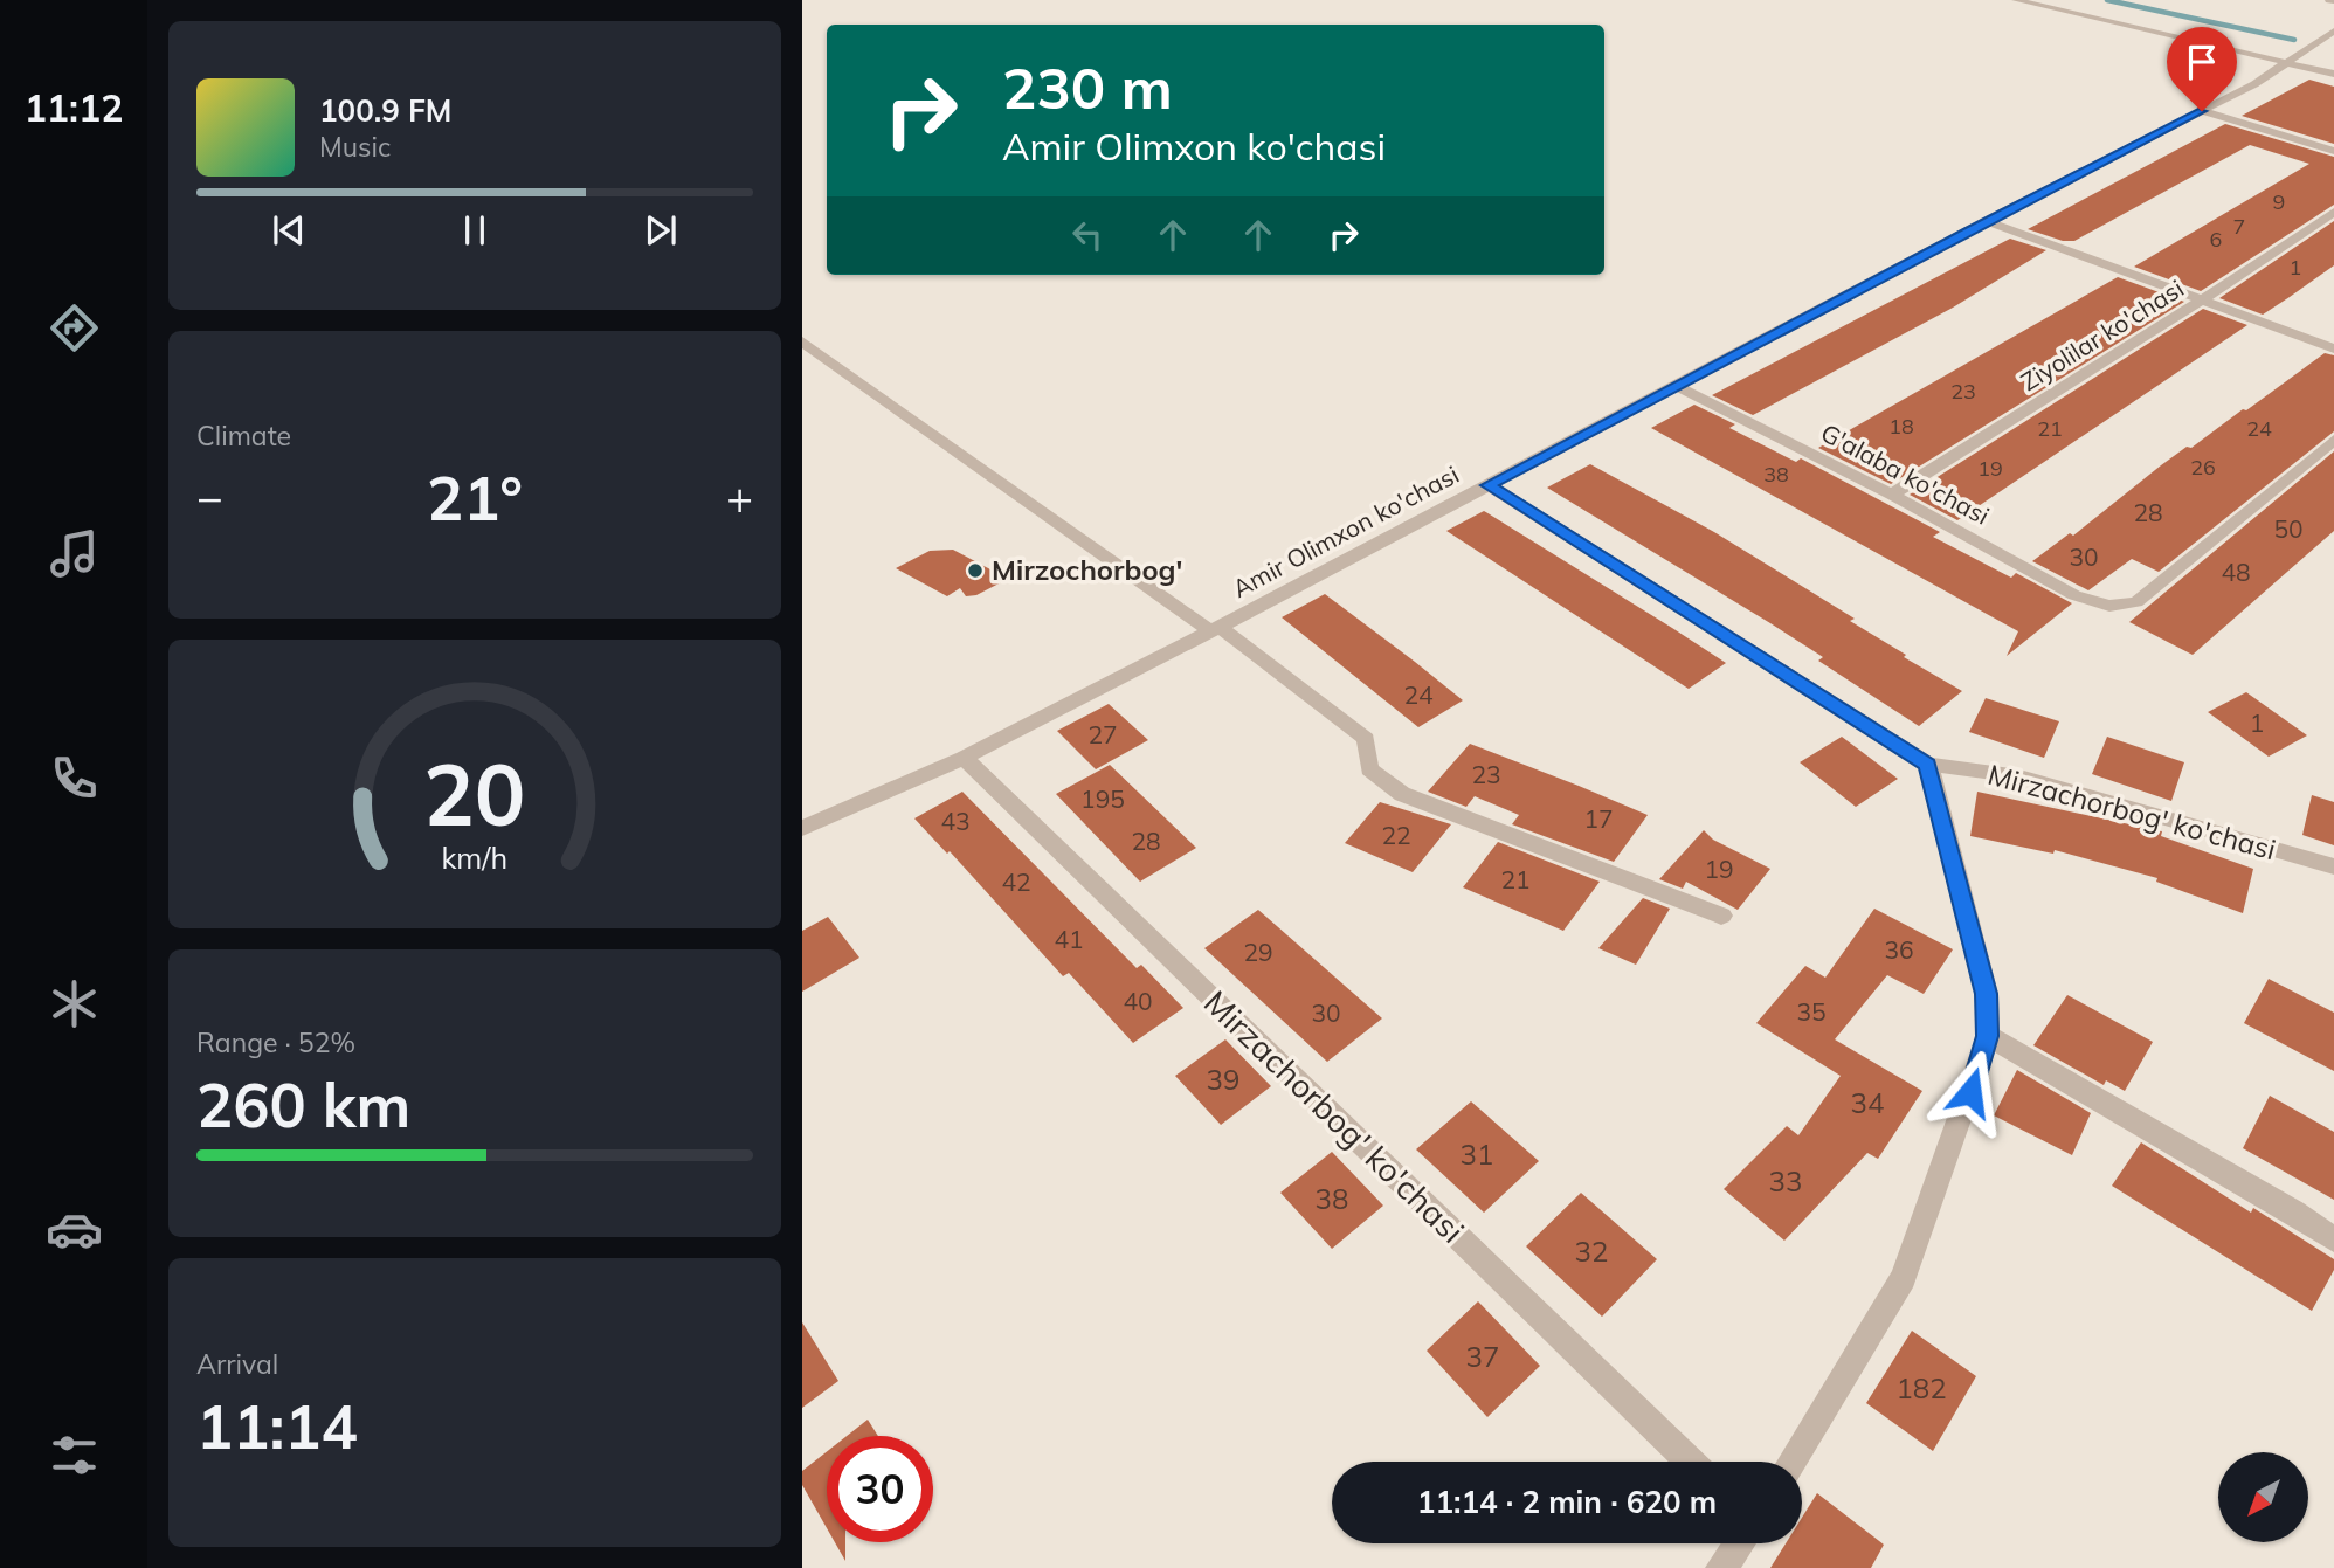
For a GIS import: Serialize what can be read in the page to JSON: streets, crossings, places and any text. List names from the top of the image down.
{
  "streets": {
    "street": [
      "Ziyolilar ko'chasi",
      "G'alaba ko'chasi",
      "Amir Olimxon ko'chasi",
      "Mirzachorbog' ko'chasi"
    ]
  },
  "crossings": [
    ["Ziyolilar ko'chasi", "G'alaba ko'chasi"],
    ["G'alaba ko'chasi", "Amir Olimxon ko'chasi"],
    ["Amir Olimxon ko'chasi", "Mirzachorbog' ko'chasi"]
  ],
  "places": ["Mirzochorbog'"],
  "house_numbers": [
    "9",
    "7",
    "6",
    "1",
    "23",
    "18",
    "21",
    "24",
    "26",
    "19",
    "38",
    "28",
    "50",
    "30",
    "48",
    "24",
    "1",
    "27",
    "23",
    "195",
    "17",
    "43",
    "22",
    "28",
    "19",
    "21",
    "42",
    "41",
    "36",
    "29",
    "40",
    "35",
    "30",
    "39",
    "34",
    "31",
    "33",
    "38",
    "32",
    "37",
    "182"
  ],
  "north": "bottom left",
  "page": {
    "tabs": "11:12",
    "turn": ["230 m", "Amir Olimxon ko'chasi"],
    "song": ["100.9 FM", "Music"],
    "tile": [
      "Climate",
      ["Range · 52%", "260 km"],
      ["Arrival", "11:14"]
    ],
    "heat": ["−", "21°", "+"],
    "limit": "30",
    "trip": "11:14 · 2 min · 620 m",
    "gauge": ["20", "km/h"]
  }
}
